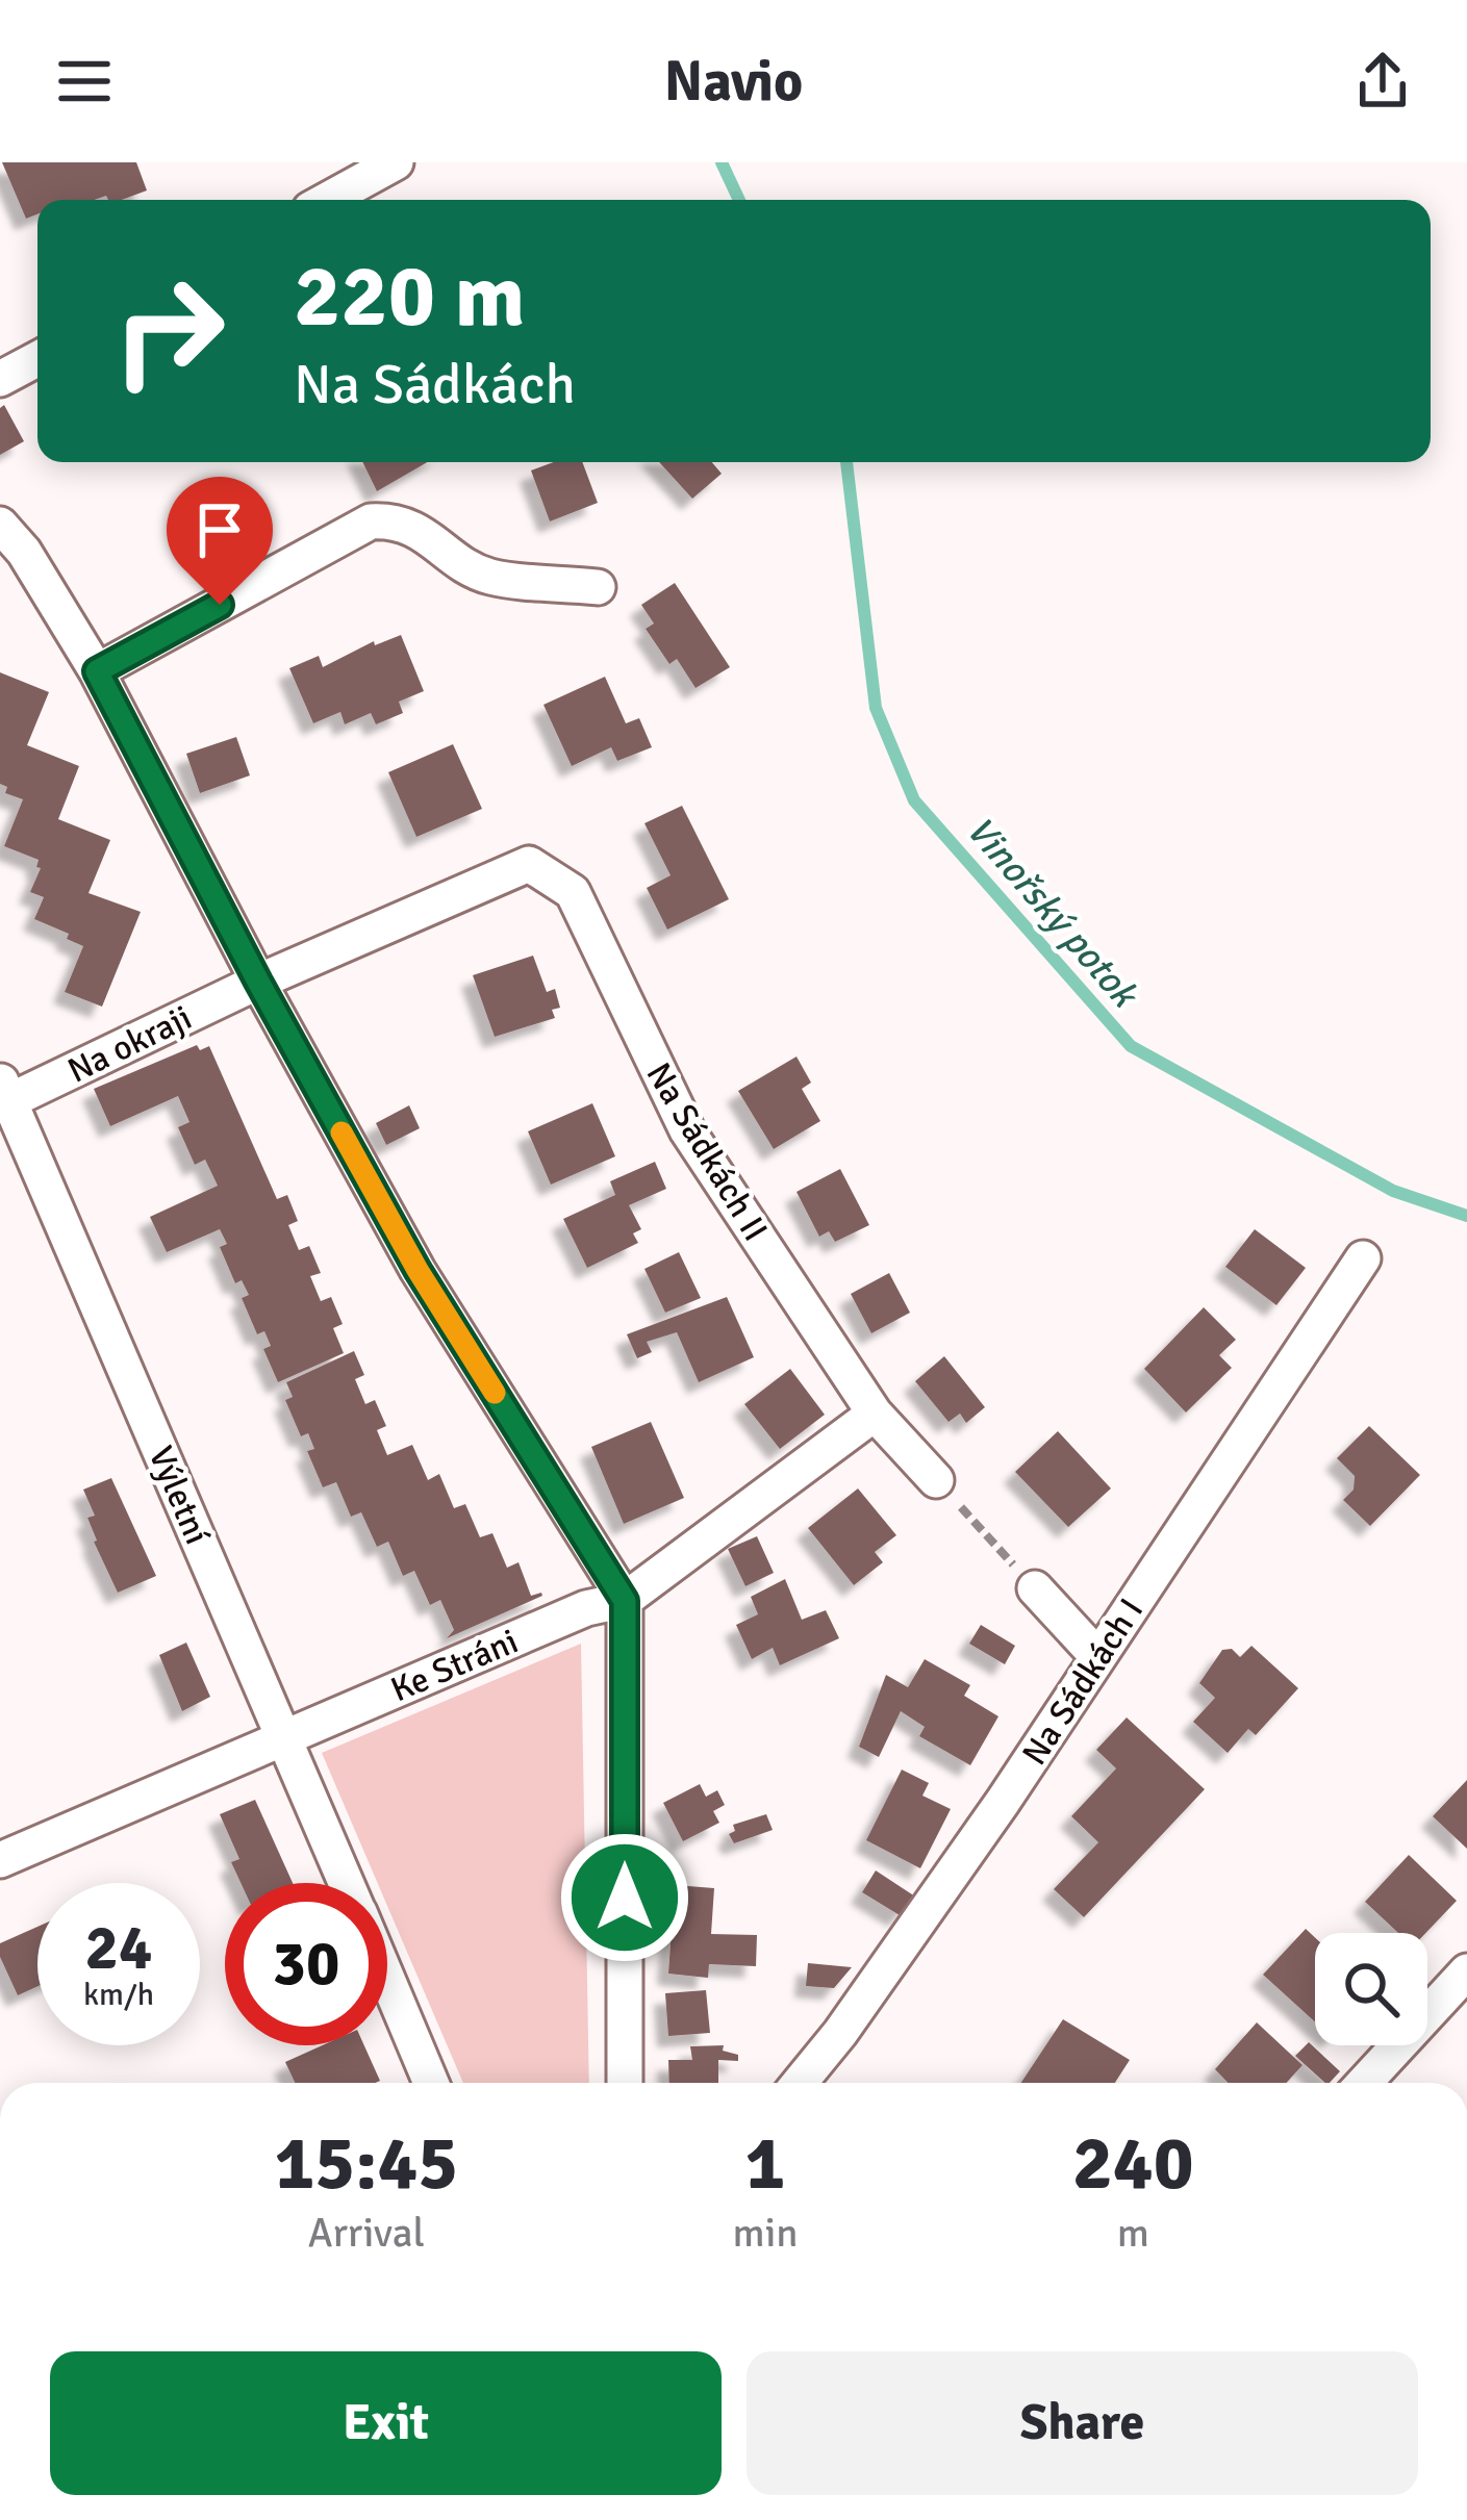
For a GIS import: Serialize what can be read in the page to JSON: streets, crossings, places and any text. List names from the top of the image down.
{
  "streets": {
    "street": [
      "Na okraji",
      "Na Sádkách II",
      "Výletní",
      "Ke Stráni",
      "Na Sádkách I"
    ]
  },
  "crossings": [
    ["Na okraji", "Na Sádkách II"],
    ["Na okraji", "Výletní"],
    ["Na Sádkách II", "Ke Stráni"],
    ["Výletní", "Ke Stráni"]
  ],
  "water": ["Vinořský potok"],
  "page": {
    "header": "Navio",
    "turn": ["220 m", "Na Sádkách"],
    "speed": "24 km/h",
    "limit": "30",
    "eta": [
      "15:45",
      "Arrival",
      "1",
      "min",
      "240",
      "m"
    ],
    "buttons": ["Exit", "Share"]
  }
}
